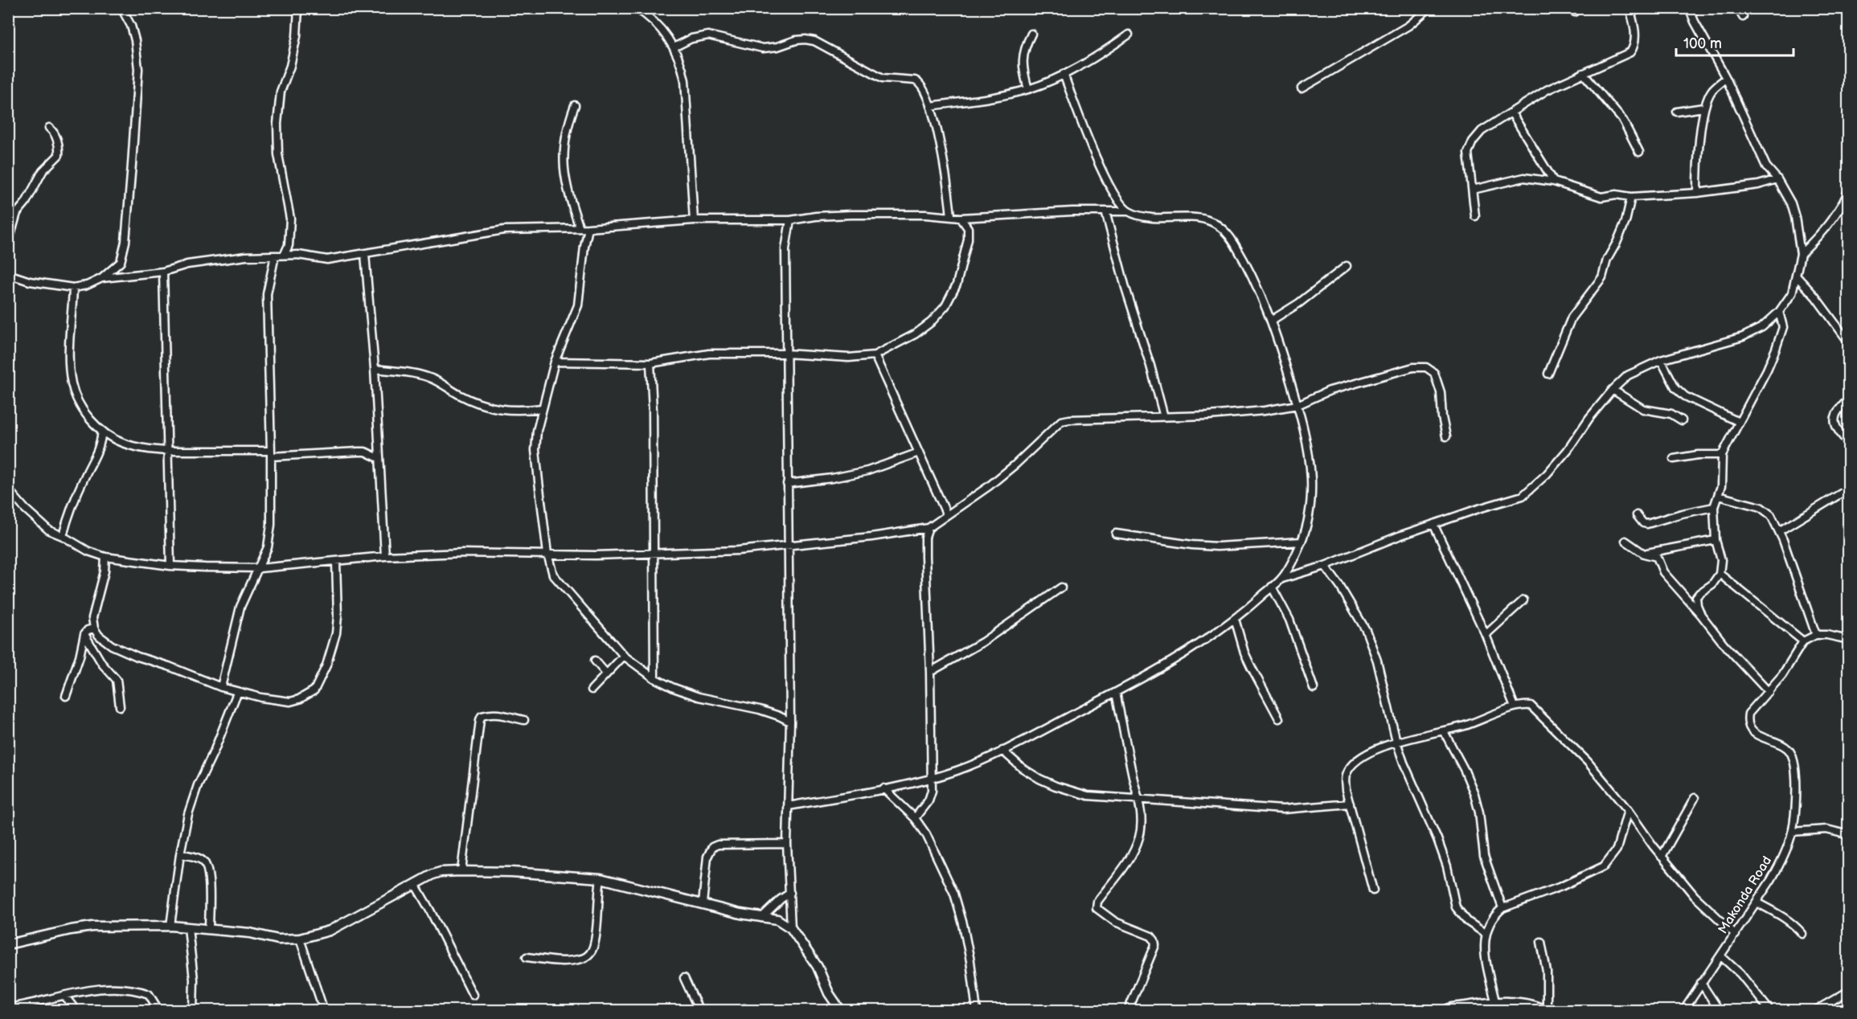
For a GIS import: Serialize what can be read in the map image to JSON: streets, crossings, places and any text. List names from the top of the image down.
{
  "streets": {
    "street": ["Makonda Road"]
  },
  "scale_bar": "100 m"
}
